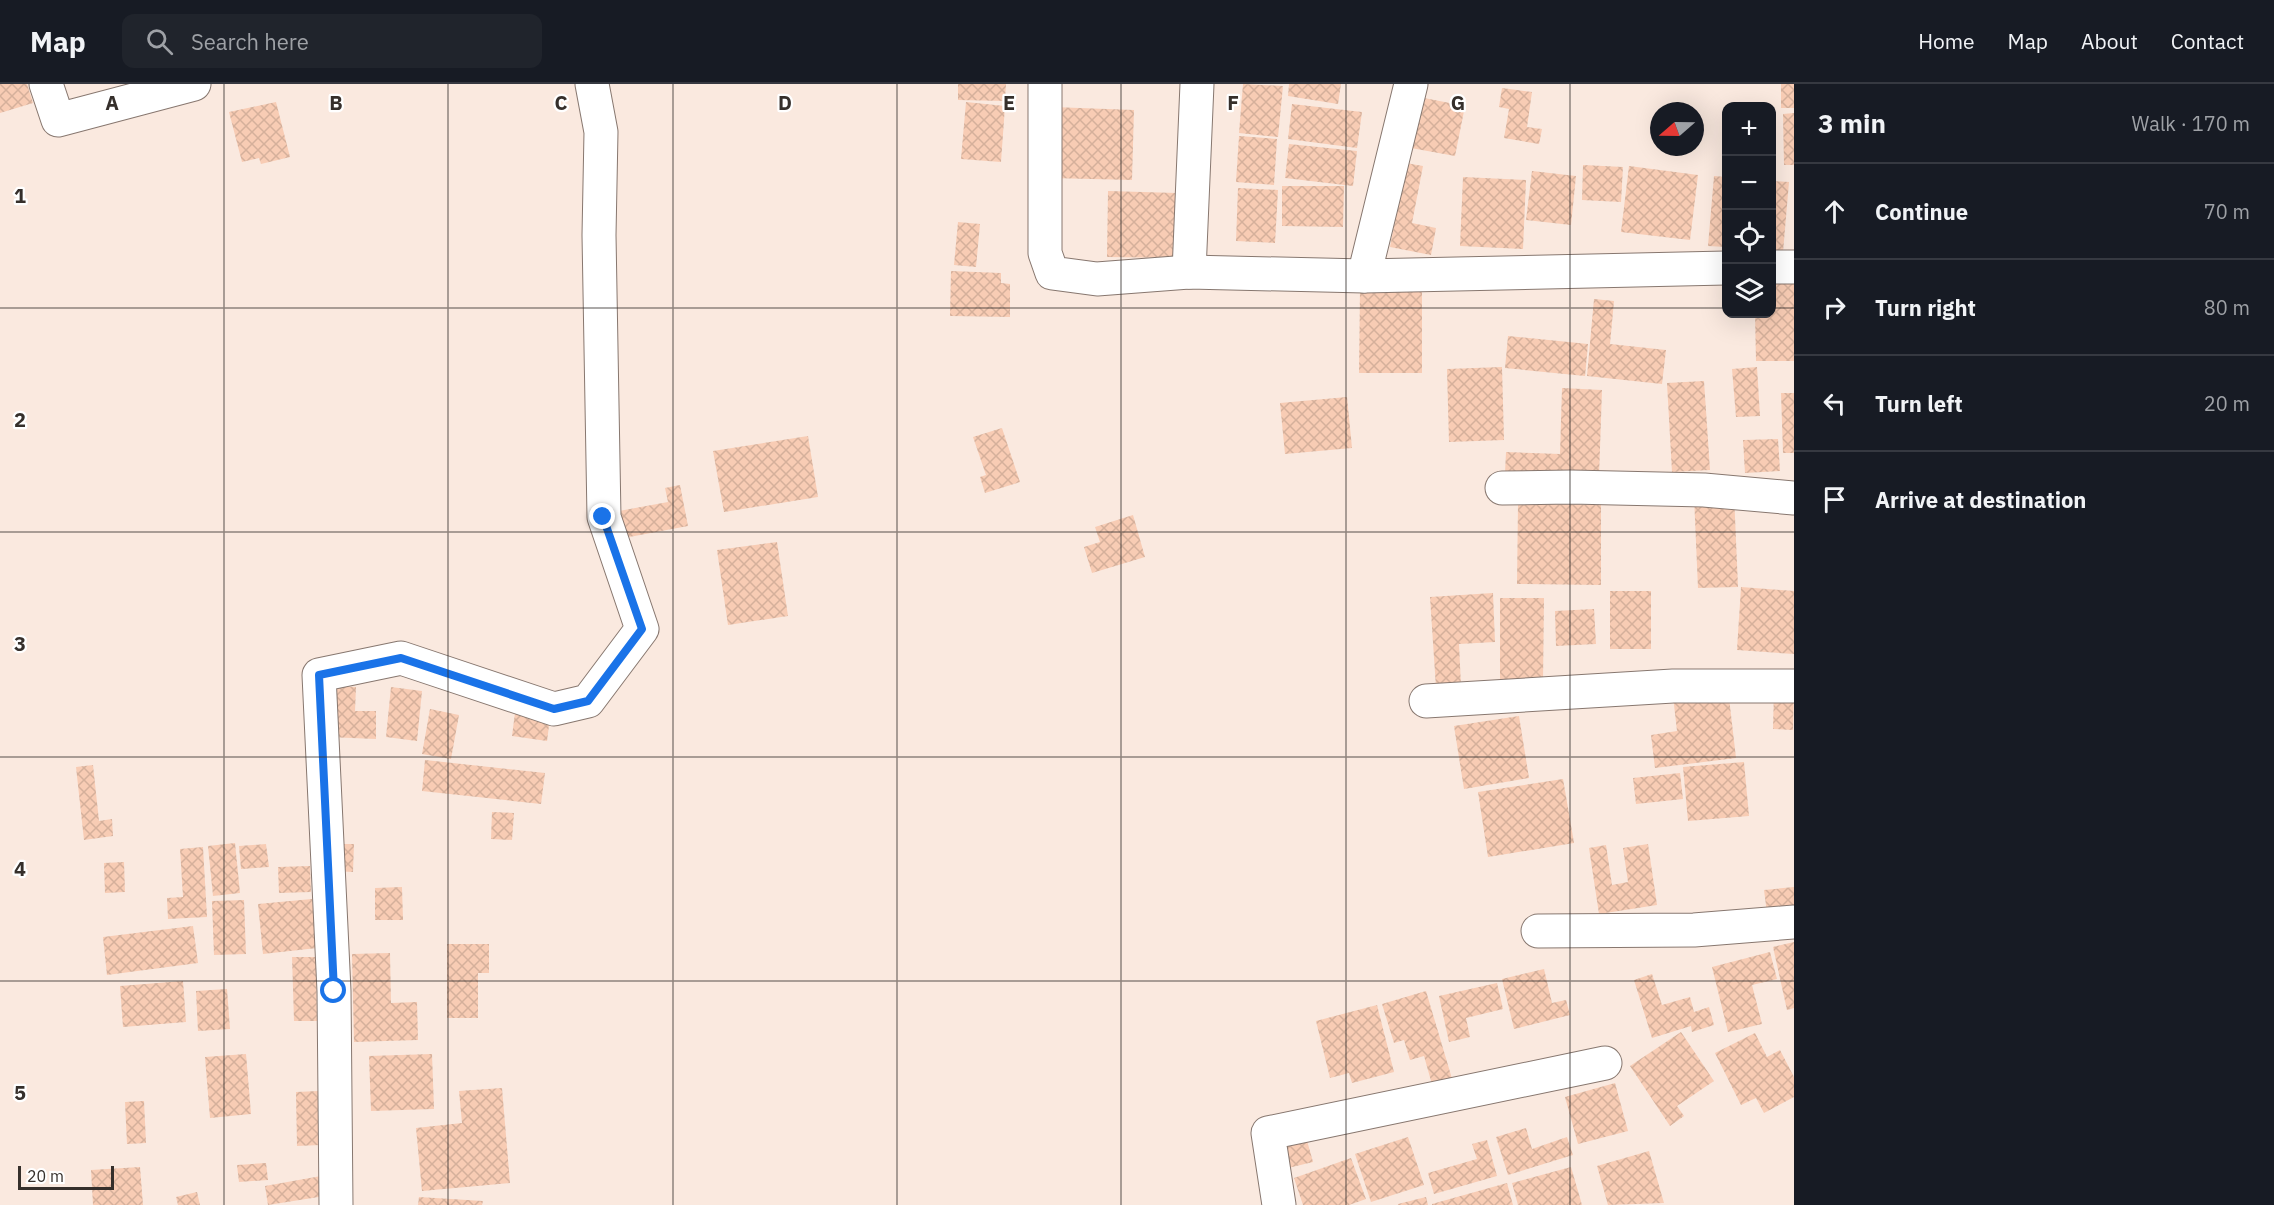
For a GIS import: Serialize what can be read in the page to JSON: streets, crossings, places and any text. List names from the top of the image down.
{
  "scale_bar": "20 m",
  "north": "left",
  "page": {
    "header": "Map",
    "search": "Search here",
    "nav": [
      "Home",
      "Map",
      "About",
      "Contact"
    ],
    "heading": ["3 min", "Walk · 170 m"],
    "map_buttons": ["+", "−"],
    "list": [
      ["Continue", "70 m"],
      ["Turn right", "80 m"],
      ["Turn left", "20 m"],
      "Arrive at destination"
    ],
    "scale": "20 m"
  },
  "grid": {
    "columns": [
      "A",
      "B",
      "C",
      "D",
      "E",
      "F",
      "G"
    ],
    "rows": [
      "1",
      "2",
      "3",
      "4",
      "5"
    ]
  }
}
